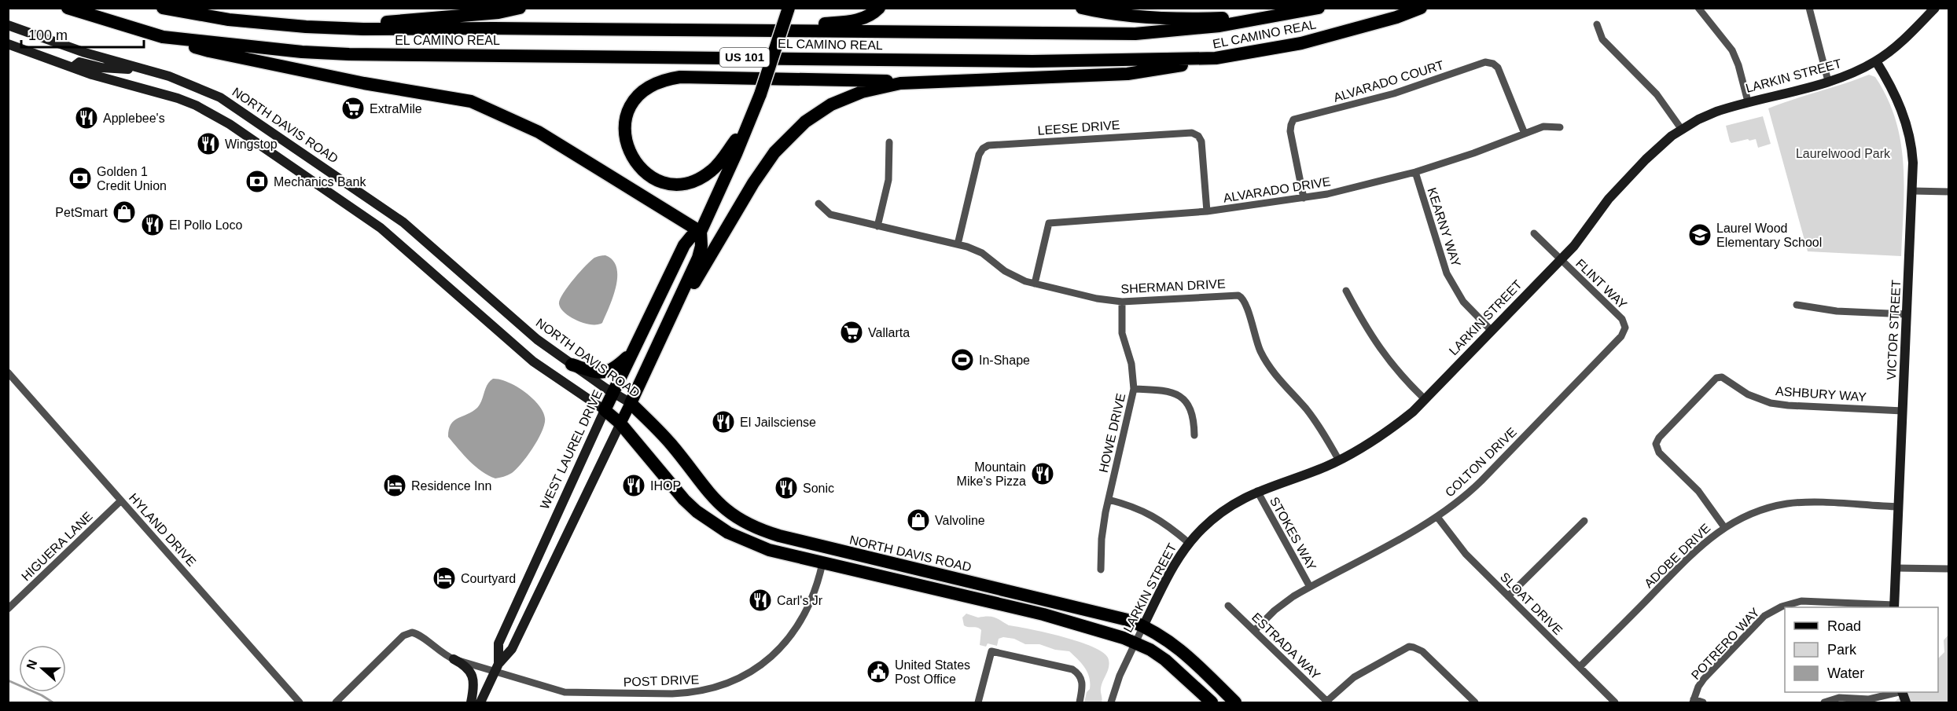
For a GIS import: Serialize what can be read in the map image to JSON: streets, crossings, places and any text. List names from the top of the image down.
{
  "streets": {
    "highway": [
      "EL CAMINO REAL",
      "US 101",
      "NORTH DAVIS ROAD",
      "WEST LAUREL DRIVE"
    ],
    "street": [
      "LARKIN STREET",
      "ALVARADO COURT",
      "LEESE DRIVE",
      "ALVARADO DRIVE",
      "KEARNY WAY",
      "FLINT WAY",
      "SHERMAN DRIVE",
      "VICTOR STREET",
      "ASHBURY WAY",
      "HOWE DRIVE",
      "COLTON DRIVE",
      "HYLAND DRIVE",
      "STOKES WAY",
      "HIGUERA LANE",
      "ADOBE DRIVE",
      "SLOAT DRIVE",
      "POTRERO WAY",
      "ESTRADA WAY",
      "POST DRIVE"
    ]
  },
  "crossings": [
    ["LARKIN STREET", "NORTH DAVIS ROAD"],
    ["LARKIN STREET", "KEARNY WAY"],
    ["LARKIN STREET", "FLINT WAY"],
    ["LARKIN STREET", "SHERMAN DRIVE"],
    ["LARKIN STREET", "VICTOR STREET"],
    ["LARKIN STREET", "STOKES WAY"],
    ["ALVARADO COURT", "ALVARADO DRIVE"],
    ["NORTH DAVIS ROAD", "WEST LAUREL DRIVE"],
    ["LEESE DRIVE", "ALVARADO DRIVE"],
    ["LEESE DRIVE", "SHERMAN DRIVE"],
    ["ALVARADO DRIVE", "KEARNY WAY"],
    ["ALVARADO DRIVE", "SHERMAN DRIVE"],
    ["FLINT WAY", "COLTON DRIVE"],
    ["SHERMAN DRIVE", "HOWE DRIVE"],
    ["VICTOR STREET", "ASHBURY WAY"],
    ["VICTOR STREET", "ADOBE DRIVE"],
    ["VICTOR STREET", "POTRERO WAY"],
    ["ASHBURY WAY", "ADOBE DRIVE"],
    ["WEST LAUREL DRIVE", "POST DRIVE"],
    ["COLTON DRIVE", "STOKES WAY"],
    ["COLTON DRIVE", "SLOAT DRIVE"],
    ["COLTON DRIVE", "ESTRADA WAY"],
    ["HYLAND DRIVE", "HIGUERA LANE"],
    ["ADOBE DRIVE", "SLOAT DRIVE"]
  ],
  "parks": ["Laurelwood Park"],
  "places": {
    "supermarket": ["ExtraMile", "Vallarta"],
    "restaurant": [
      "Applebee's",
      "Wingstop",
      "El Pollo Loco",
      "El Jailsciense",
      "Mountain Mike's Pizza",
      "IHOP",
      "Sonic",
      "Carl's Jr"
    ],
    "bank": ["Golden 1 Credit Union", "Mechanics Bank"],
    "shop": ["PetSmart", "Valvoline"],
    "school or university": ["Laurel Wood Elementary School"],
    "sports": ["In-Shape"],
    "hotel": ["Residence Inn", "Courtyard"],
    "public building": ["United States Post Office"]
  },
  "legend": ["Road", "Park", "Water"],
  "scale_bar": "100 m",
  "north": "left"
}
